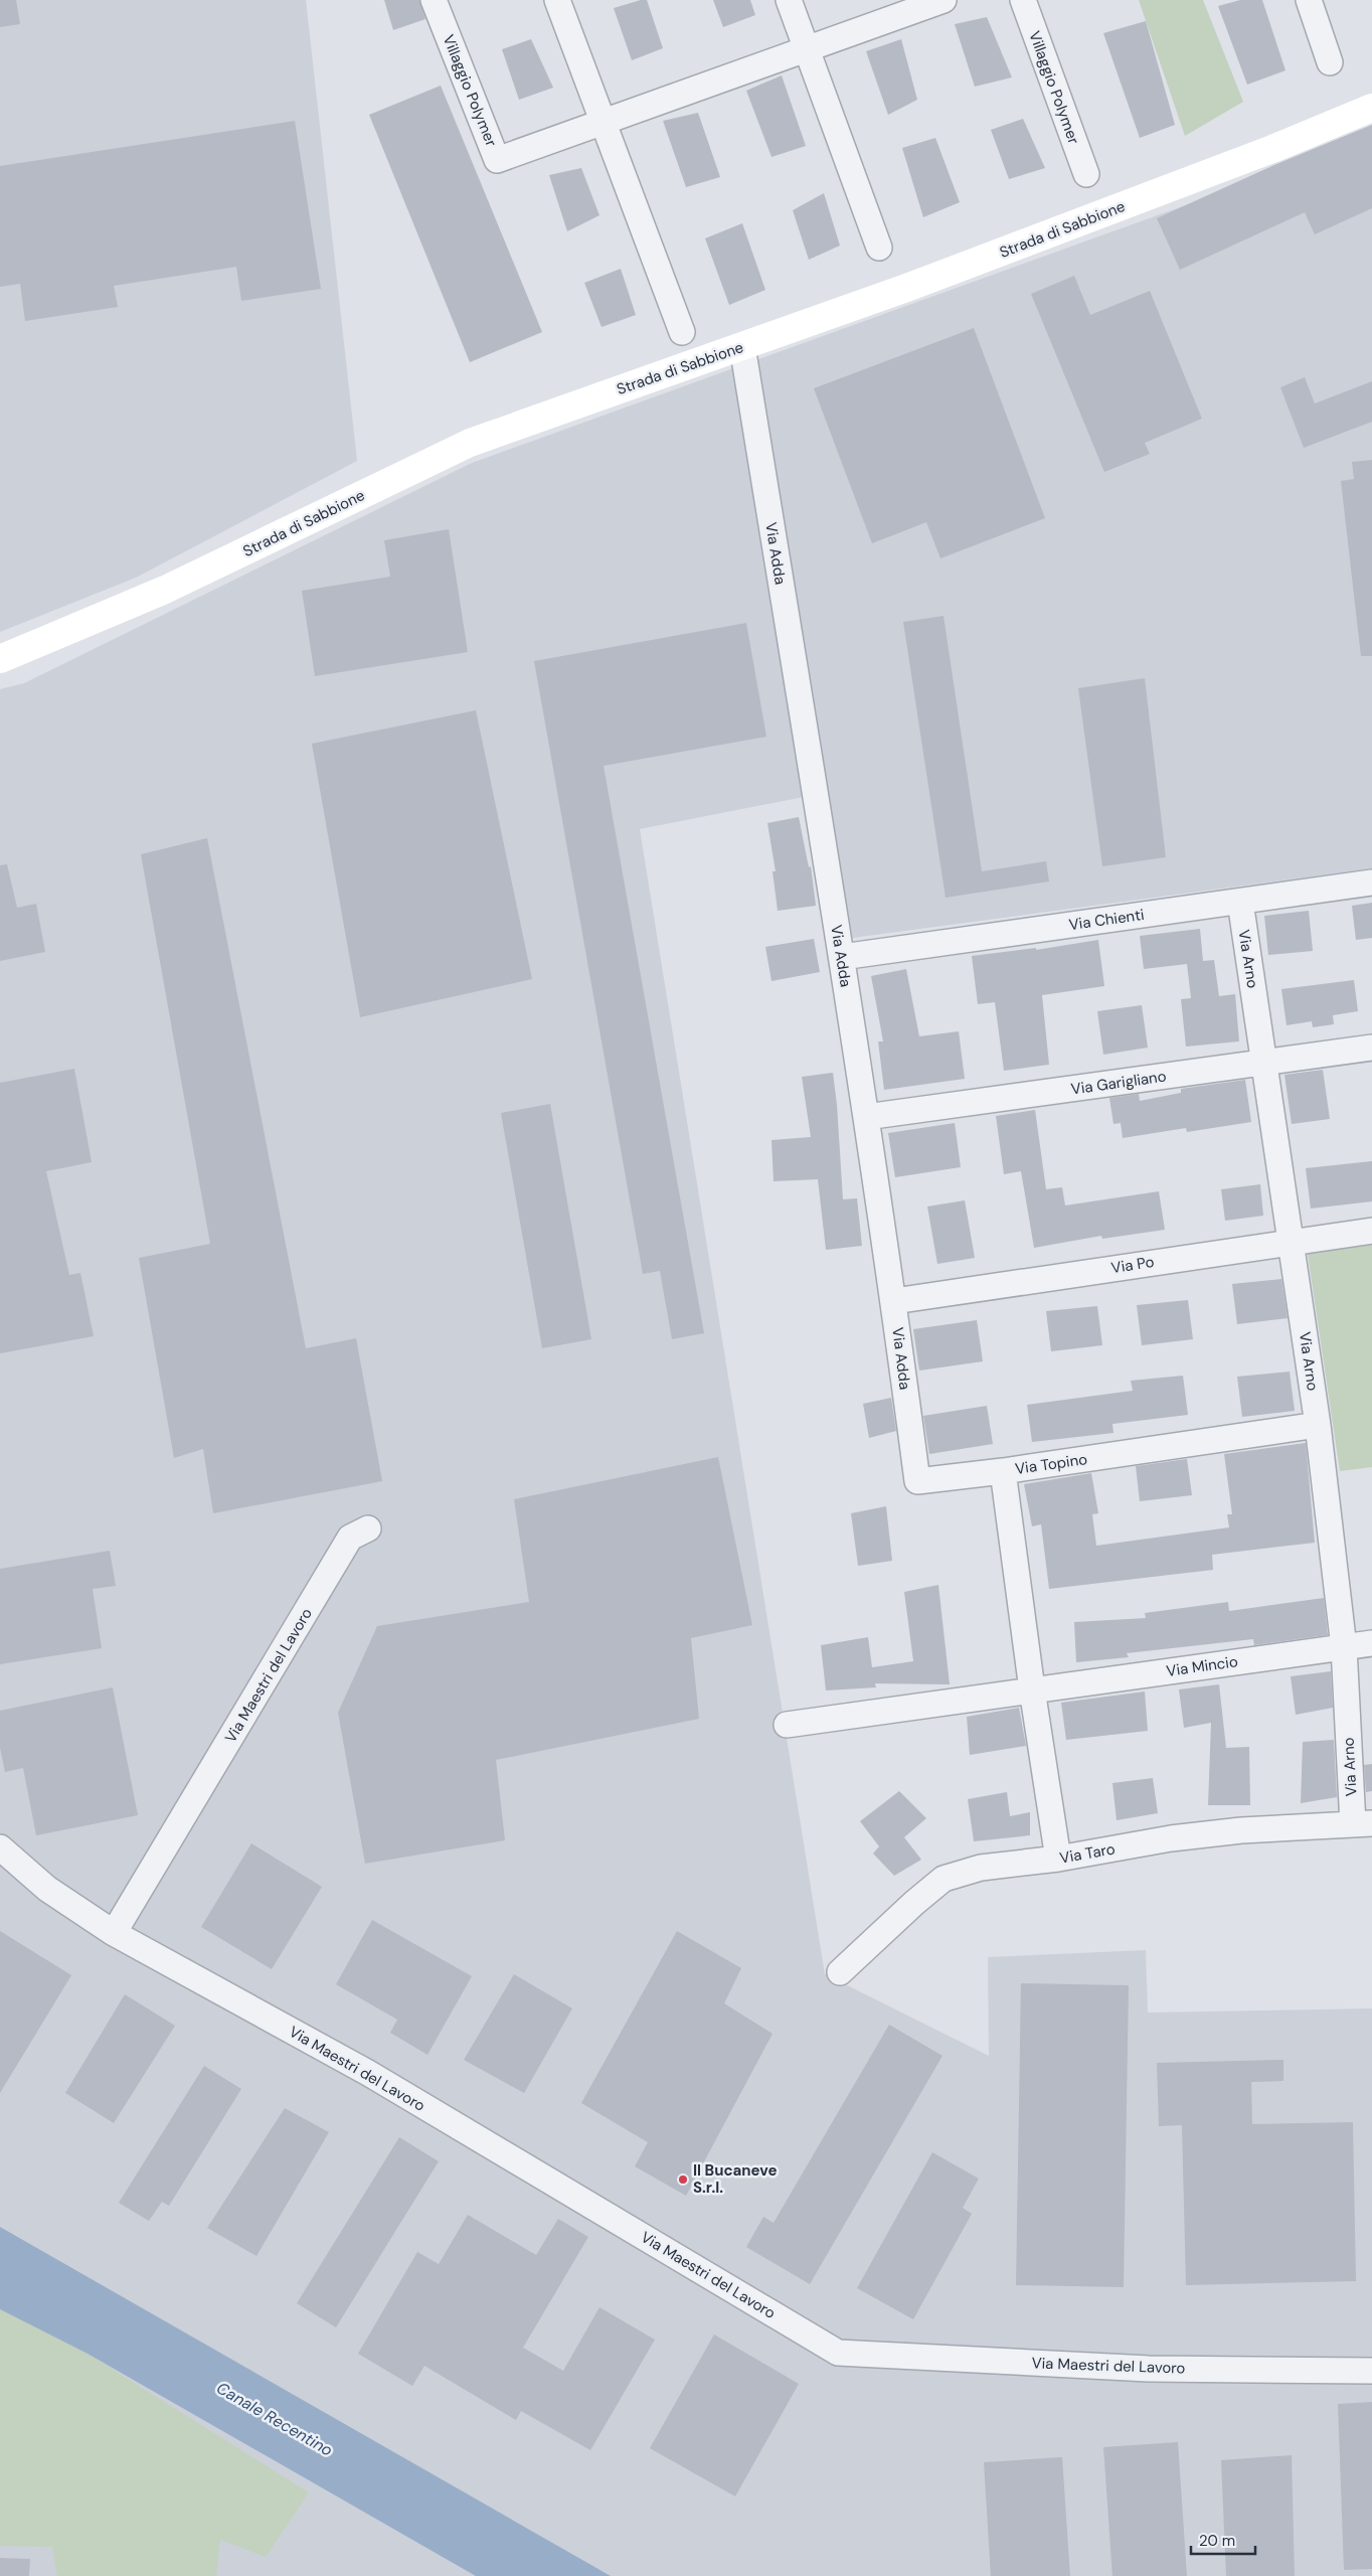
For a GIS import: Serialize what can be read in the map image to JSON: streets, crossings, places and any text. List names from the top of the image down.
{
  "streets": {
    "main road": ["Strada di Sabbione"],
    "street": [
      "Villaggio Polymer",
      "Via Adda",
      "Via Chienti",
      "Via Arno",
      "Via Garigliano",
      "Via Po",
      "Via Topino",
      "Via Mincio",
      "Via Maestri del Lavoro",
      "Via Taro"
    ]
  },
  "crossings": [
    ["Strada di Sabbione", "Via Adda"],
    ["Via Adda", "Via Chienti"],
    ["Via Adda", "Via Garigliano"],
    ["Via Adda", "Via Po"],
    ["Via Adda", "Via Topino"],
    ["Via Chienti", "Via Arno"],
    ["Via Arno", "Via Garigliano"],
    ["Via Arno", "Via Po"],
    ["Via Arno", "Via Topino"],
    ["Via Arno", "Via Mincio"],
    ["Via Arno", "Via Taro"],
    ["Via Topino", "Via Mincio"]
  ],
  "water": ["Canale Recentino"],
  "places": ["Il Bucaneve S.r.l."],
  "scale_bar": "20 m"
}
